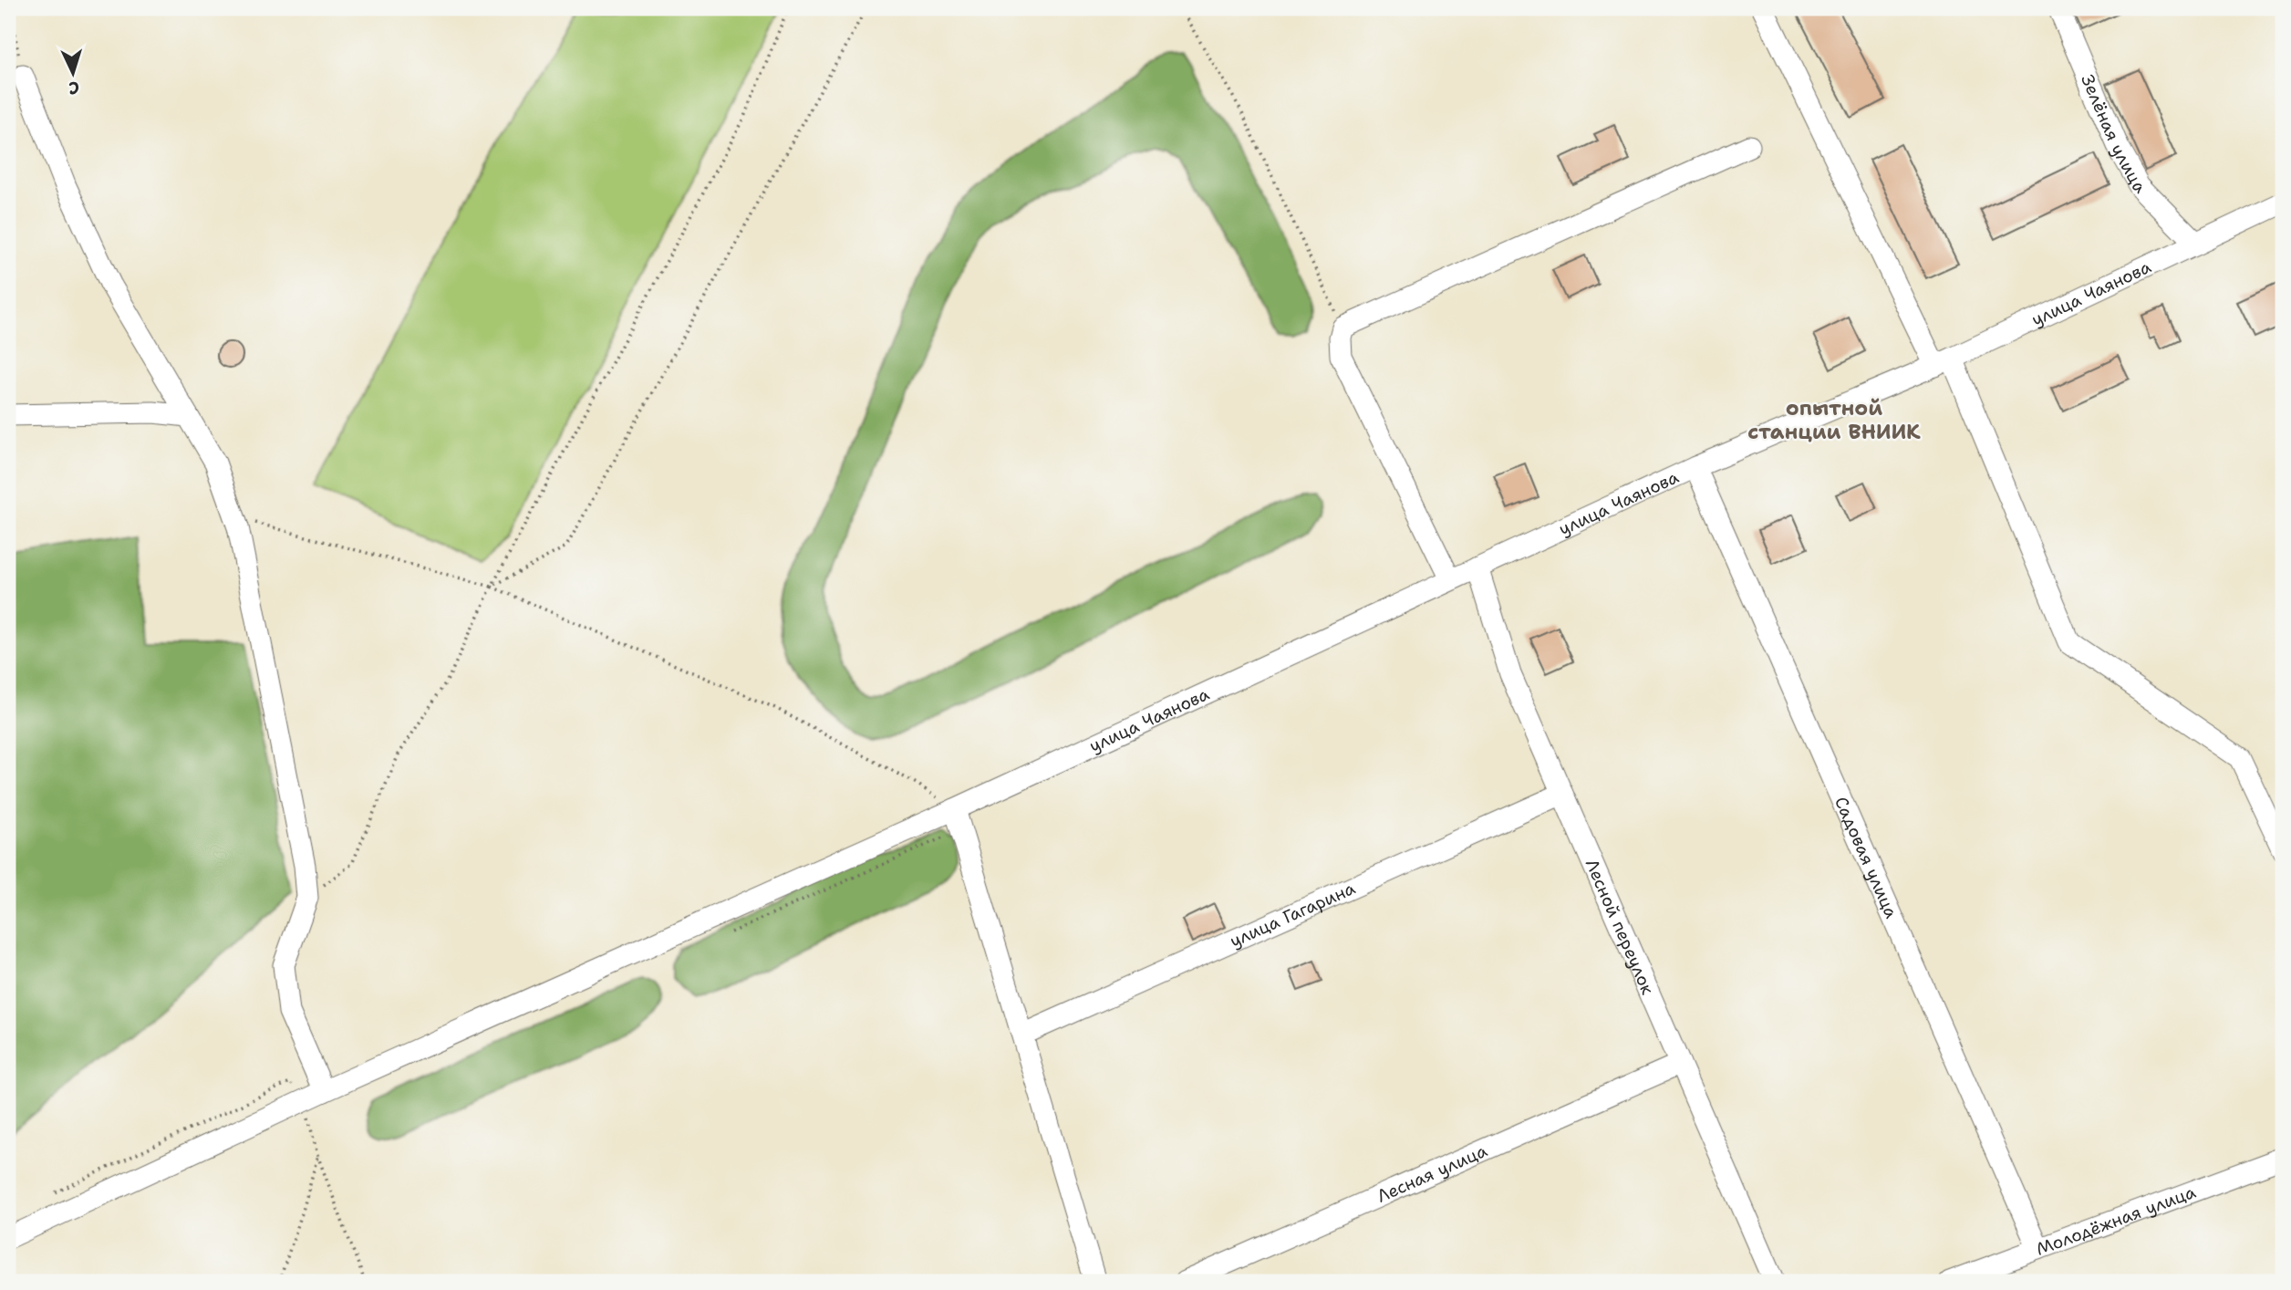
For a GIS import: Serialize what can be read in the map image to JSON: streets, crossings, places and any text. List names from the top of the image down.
{
  "streets": {
    "street": [
      "Зелёная улица",
      "улица Чаянова",
      "Садовая улица",
      "улица Гагарина",
      "Лесной переулок",
      "Лесная улица",
      "Молодёжная улица"
    ]
  },
  "crossings": [
    ["Зелёная улица", "улица Чаянова"],
    ["улица Чаянова", "Садовая улица"],
    ["улица Чаянова", "Лесной переулок"],
    ["Садовая улица", "Молодёжная улица"],
    ["улица Гагарина", "Лесной переулок"],
    ["Лесной переулок", "Лесная улица"]
  ],
  "districts": ["опытной станции ВНИИК"],
  "north": "bottom"
}
